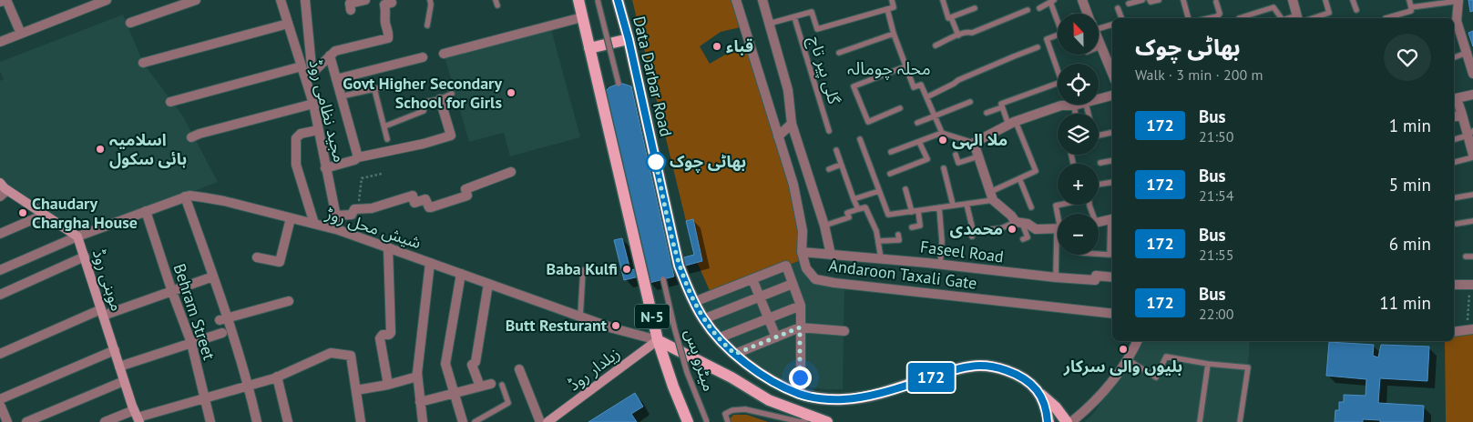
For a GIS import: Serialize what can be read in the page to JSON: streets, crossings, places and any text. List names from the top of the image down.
{
  "streets": {
    "main road": [
      "Data Darbar Road",
      "موہنی روڈ",
      "N-5",
      "زیلدار روڈ"
    ],
    "street": [
      "مجید نظامی روڈ",
      "شیش محل روڑ",
      "Faseel Road",
      "Andaroon Taxali Gate",
      "Behram Street"
    ],
    "lane": ["گلی پیر تاج", "میٹرو بس"]
  },
  "crossings": [
    ["مجید نظامی روڈ", "شیش محل روڑ"],
    ["شیش محل روڑ", "موہنی روڈ"],
    ["شیش محل روڑ", "Behram Street"],
    ["شیش محل روڑ", "N-5"],
    ["شیش محل روڑ", "زیلدار روڈ"],
    ["Faseel Road", "Andaroon Taxali Gate"],
    ["N-5", "زیلدار روڈ"]
  ],
  "districts": ["محلہ چومالہ"],
  "places": [
    "قباء",
    "Govt Higher Secondary School for Girls",
    "ملا الہی",
    "اسلامیہ ہائی سکول",
    "بھاٹی چوک",
    "Chaudary Chargha House",
    "محمدی",
    "Baba Kulfi",
    "Butt Resturant",
    "بلیوں والی سرکار"
  ],
  "lines": ["bus line 172"],
  "north": "top",
  "page": {
    "on_map": "172",
    "map_buttons": ["+", "−"],
    "heading": ["بھاٹی چوک", "Walk · 3 min · 200 m"],
    "list": [
      {
        "mark": "172",
        "name": "Bus",
        "note": "21:50",
        "value": "1 min"
      },
      {
        "mark": "172",
        "name": "Bus",
        "note": "21:54",
        "value": "5 min"
      },
      {
        "mark": "172",
        "name": "Bus",
        "note": "21:55",
        "value": "6 min"
      },
      {
        "mark": "172",
        "name": "Bus",
        "note": "22:00",
        "value": "11 min"
      }
    ]
  }
}
